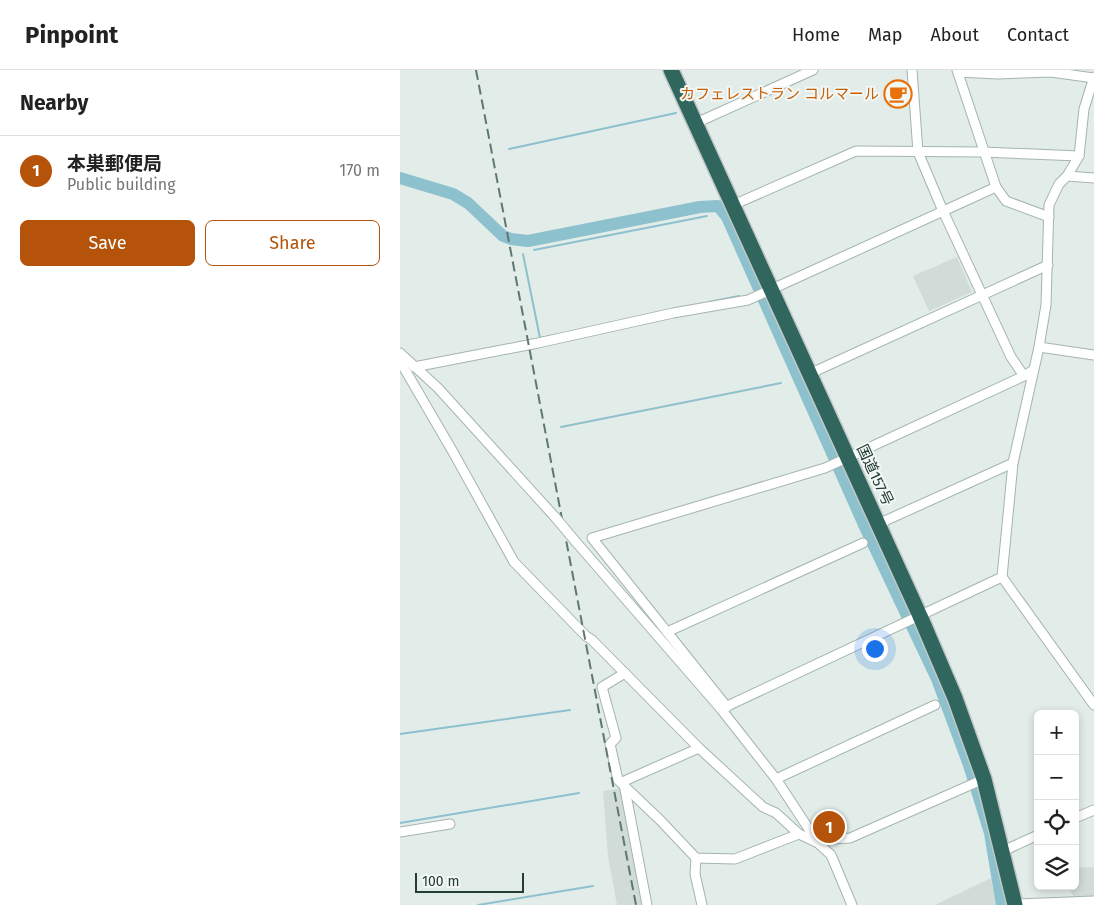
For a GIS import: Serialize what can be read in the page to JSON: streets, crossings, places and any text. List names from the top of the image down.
{
  "streets": {
    "highway": ["国道157号"]
  },
  "places": {
    "cafe": ["カフェレストラン コルマール"]
  },
  "scale_bar": "100 m",
  "page": {
    "header": "Pinpoint",
    "nav": [
      "Home",
      "Map",
      "About",
      "Contact"
    ],
    "heading": "Nearby",
    "list": [
      {
        "mark": "1",
        "name": "本巣郵便局",
        "note": "Public building",
        "value": "170 m"
      }
    ],
    "buttons": ["Save", "Share"],
    "map_buttons": ["+", "−"],
    "pins": "1",
    "scale": "100 m"
  }
}
